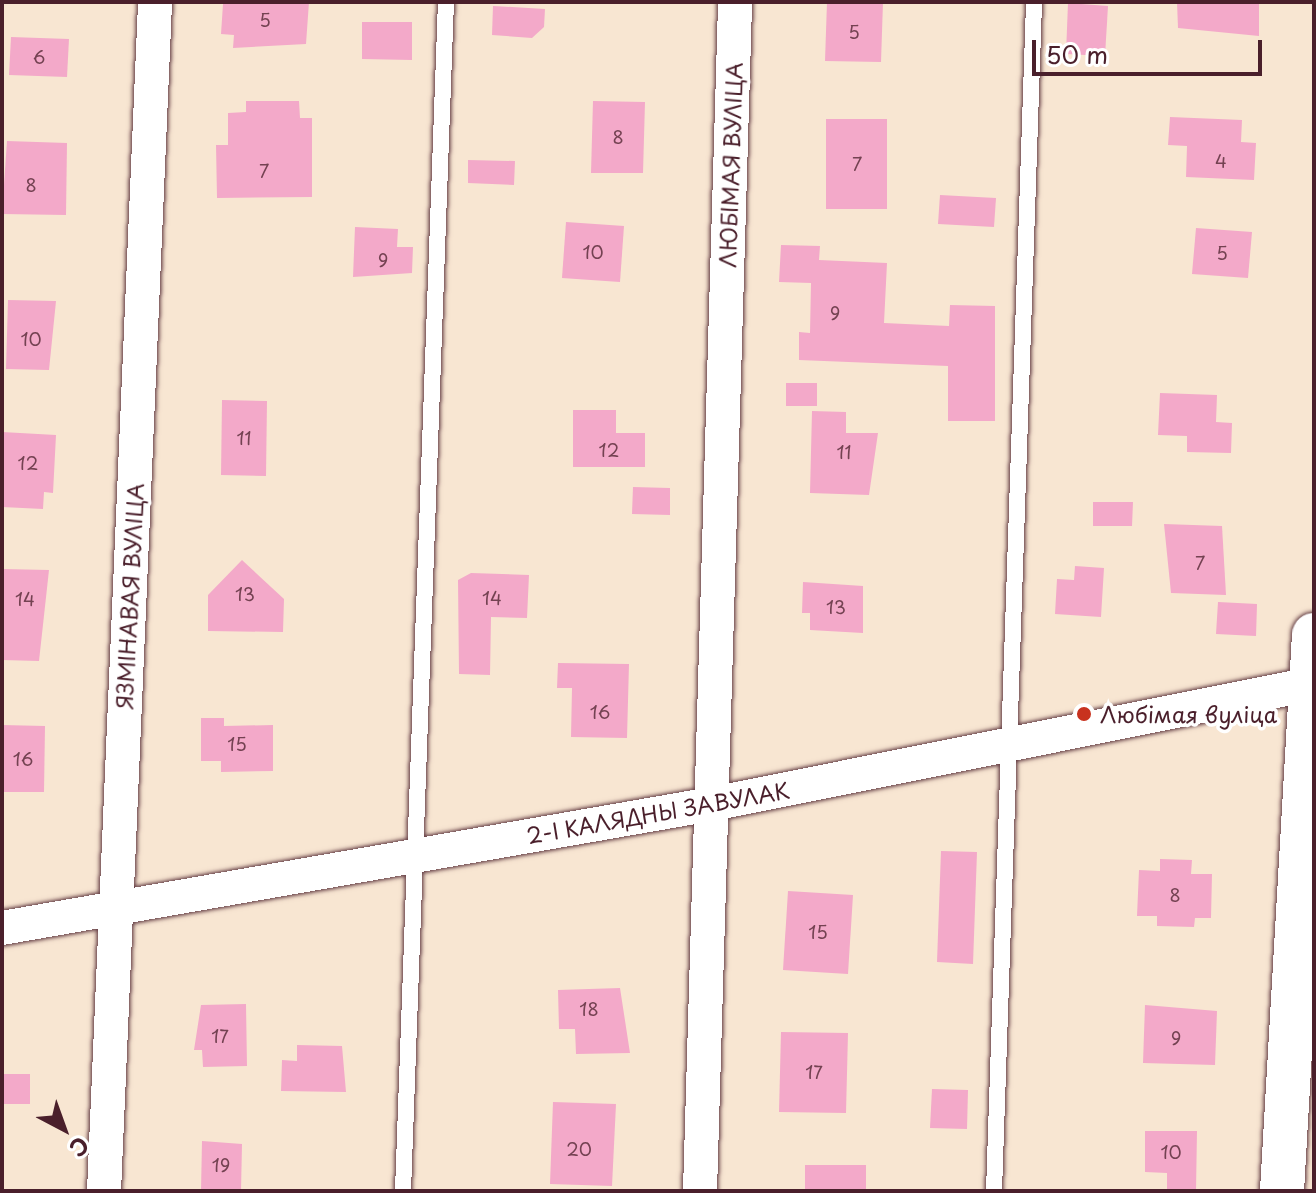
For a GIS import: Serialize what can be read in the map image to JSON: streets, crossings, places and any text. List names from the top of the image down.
{
  "streets": {
    "street": ["ЛЮБІМАЯ ВУЛІЦА", "ЯЗМІНАВАЯ ВУЛІЦА", "2-І КАЛЯДНЫ ЗАВУЛАК"]
  },
  "crossings": [
    ["ЛЮБІМАЯ ВУЛІЦА", "2-І КАЛЯДНЫ ЗАВУЛАК"],
    ["ЯЗМІНАВАЯ ВУЛІЦА", "2-І КАЛЯДНЫ ЗАВУЛАК"]
  ],
  "places": ["Любімая вуліца"],
  "house_numbers": [
    "5",
    "5",
    "6",
    "8",
    "4",
    "7",
    "7",
    "8",
    "10",
    "5",
    "9",
    "9",
    "10",
    "11",
    "12",
    "11",
    "12",
    "7",
    "13",
    "14",
    "14",
    "13",
    "16",
    "15",
    "16",
    "8",
    "15",
    "18",
    "17",
    "9",
    "17",
    "20",
    "10",
    "19"
  ],
  "scale_bar": "50 m",
  "north": "bottom right"
}
